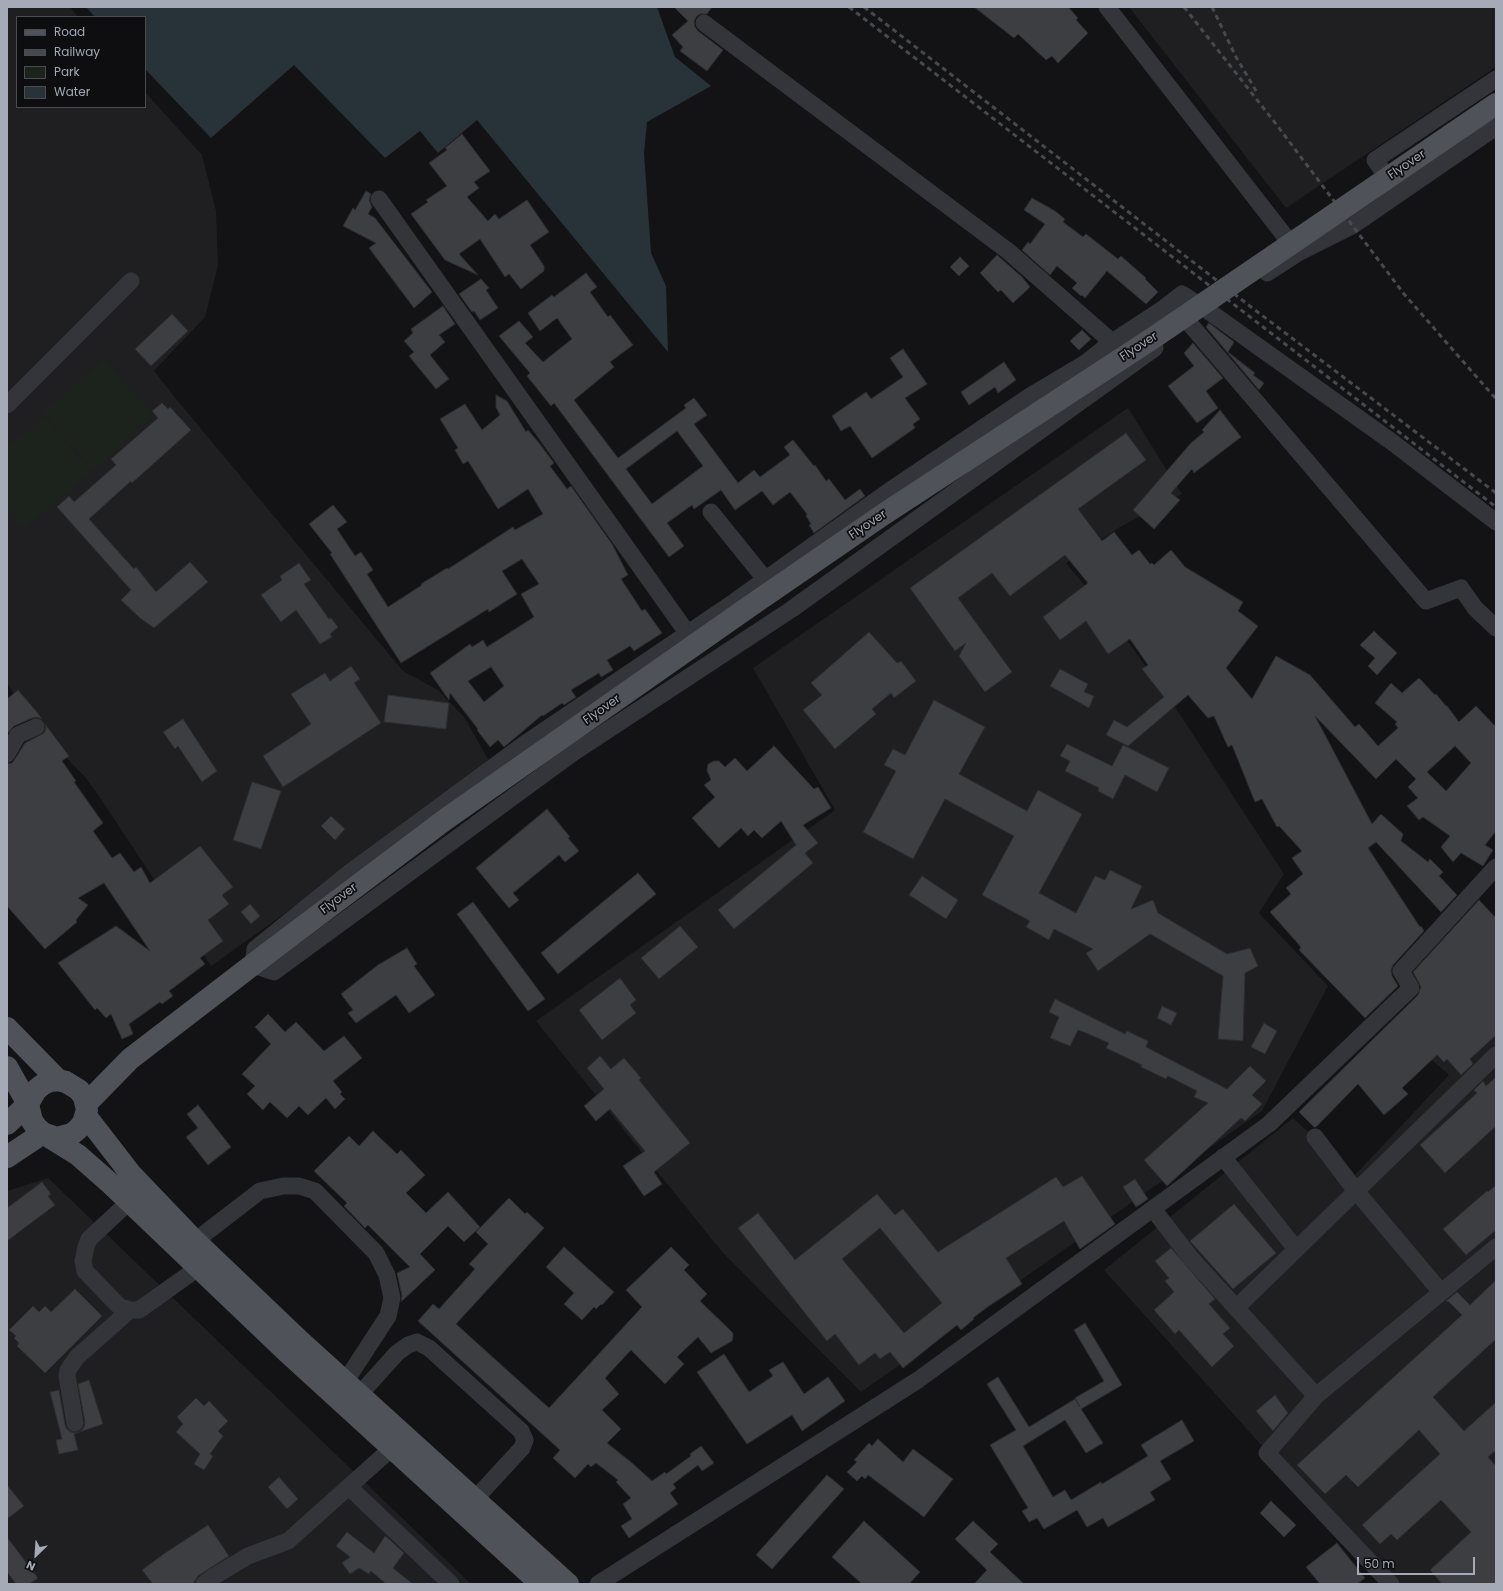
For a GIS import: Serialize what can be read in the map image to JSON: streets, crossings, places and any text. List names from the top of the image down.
{
  "streets": {
    "main road": ["Flyover"]
  },
  "legend": [
    "Road",
    "Railway",
    "Park",
    "Water"
  ],
  "scale_bar": "50 m",
  "north": "bottom left"
}
